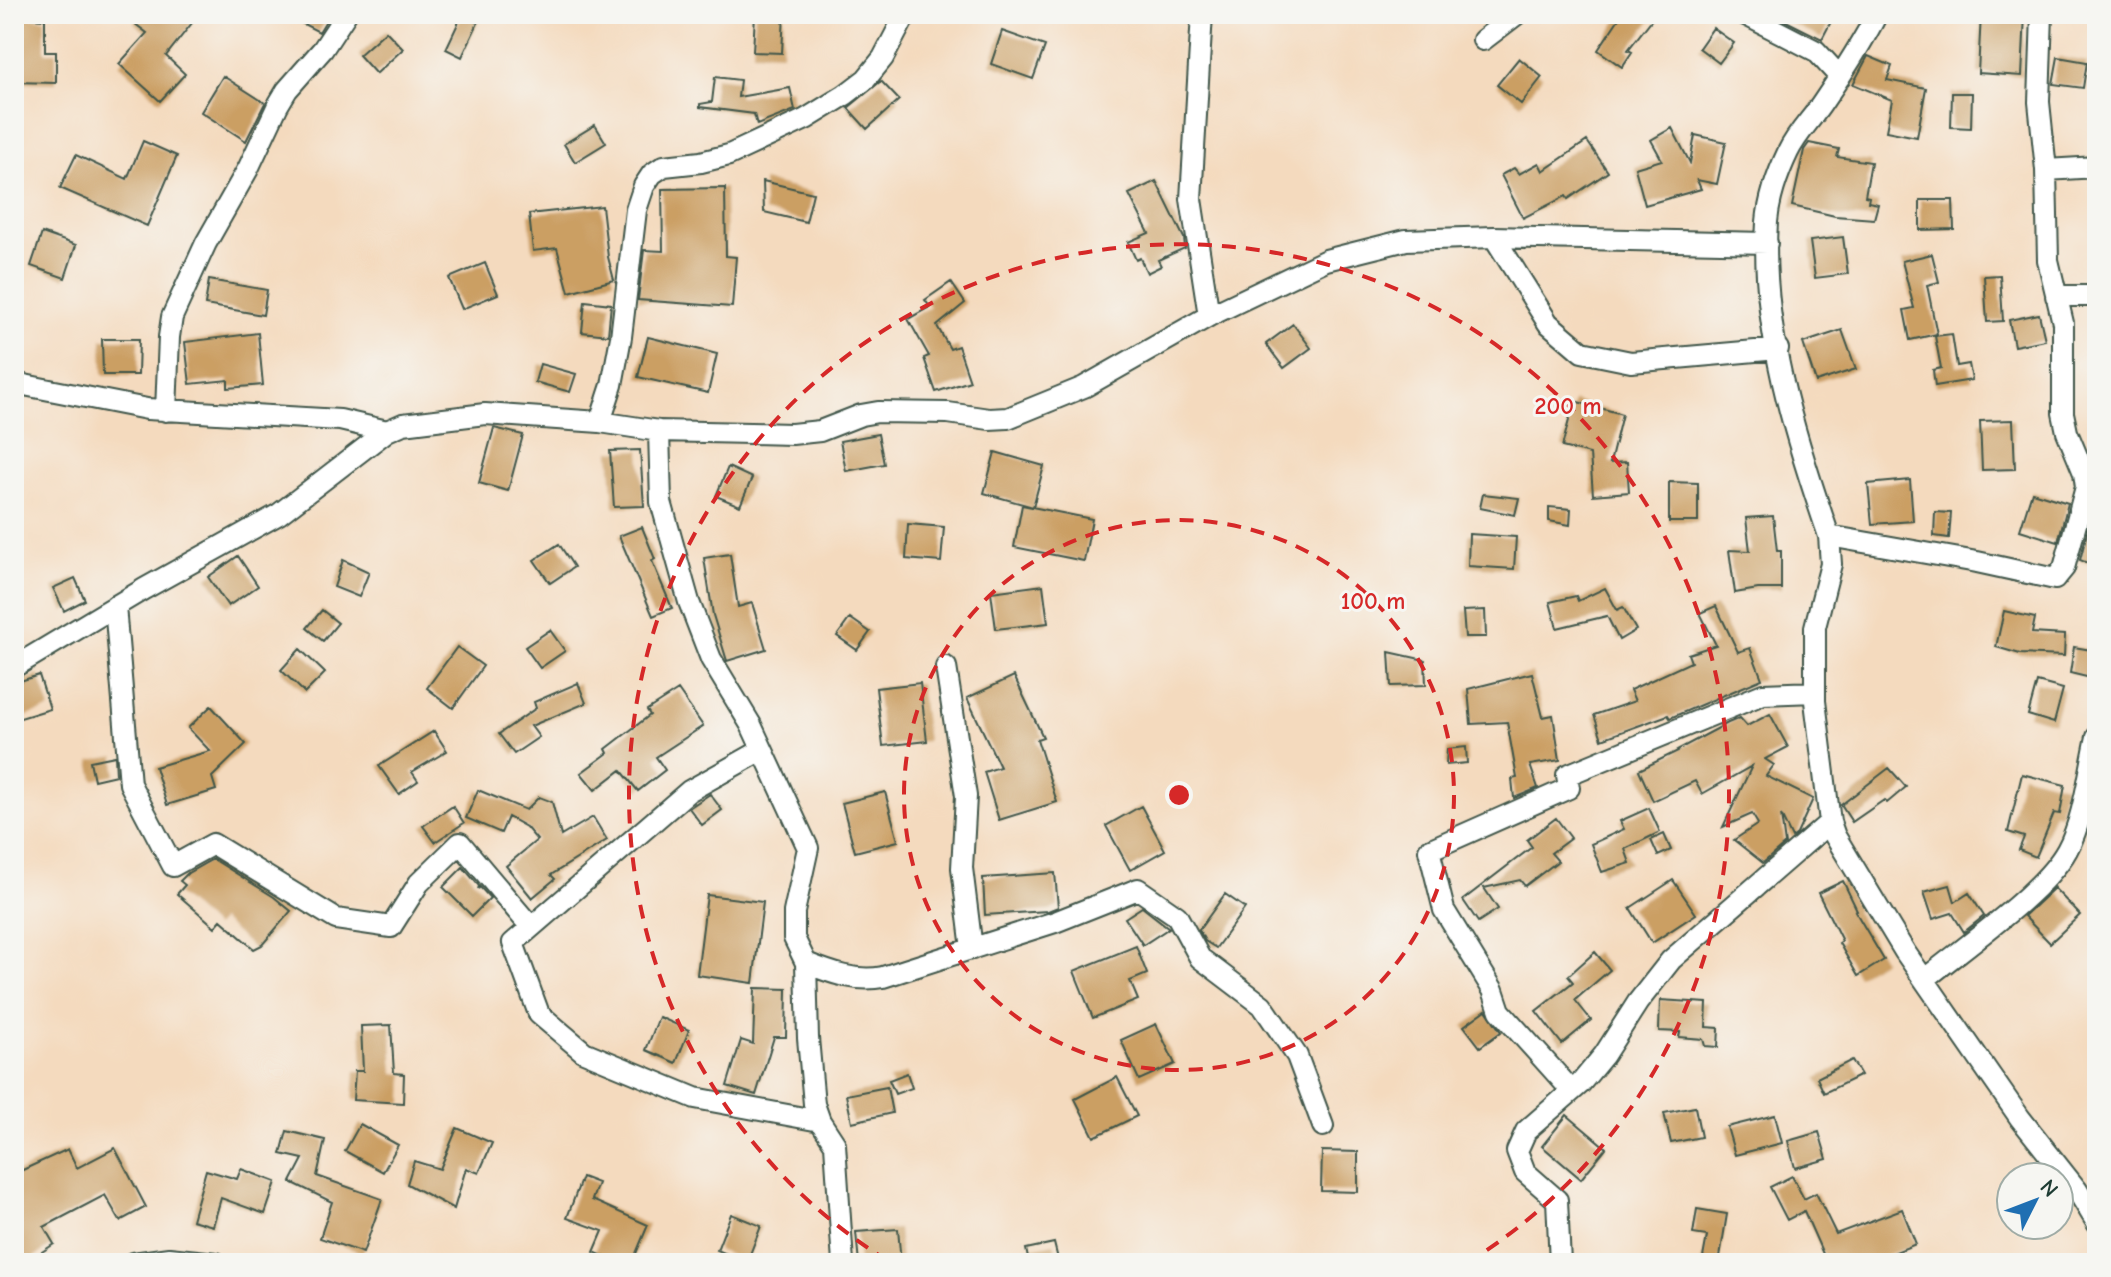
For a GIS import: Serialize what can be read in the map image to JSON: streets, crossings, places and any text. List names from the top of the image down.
{
  "north": "top right",
  "rings": ["200 m", "100 m"]
}
